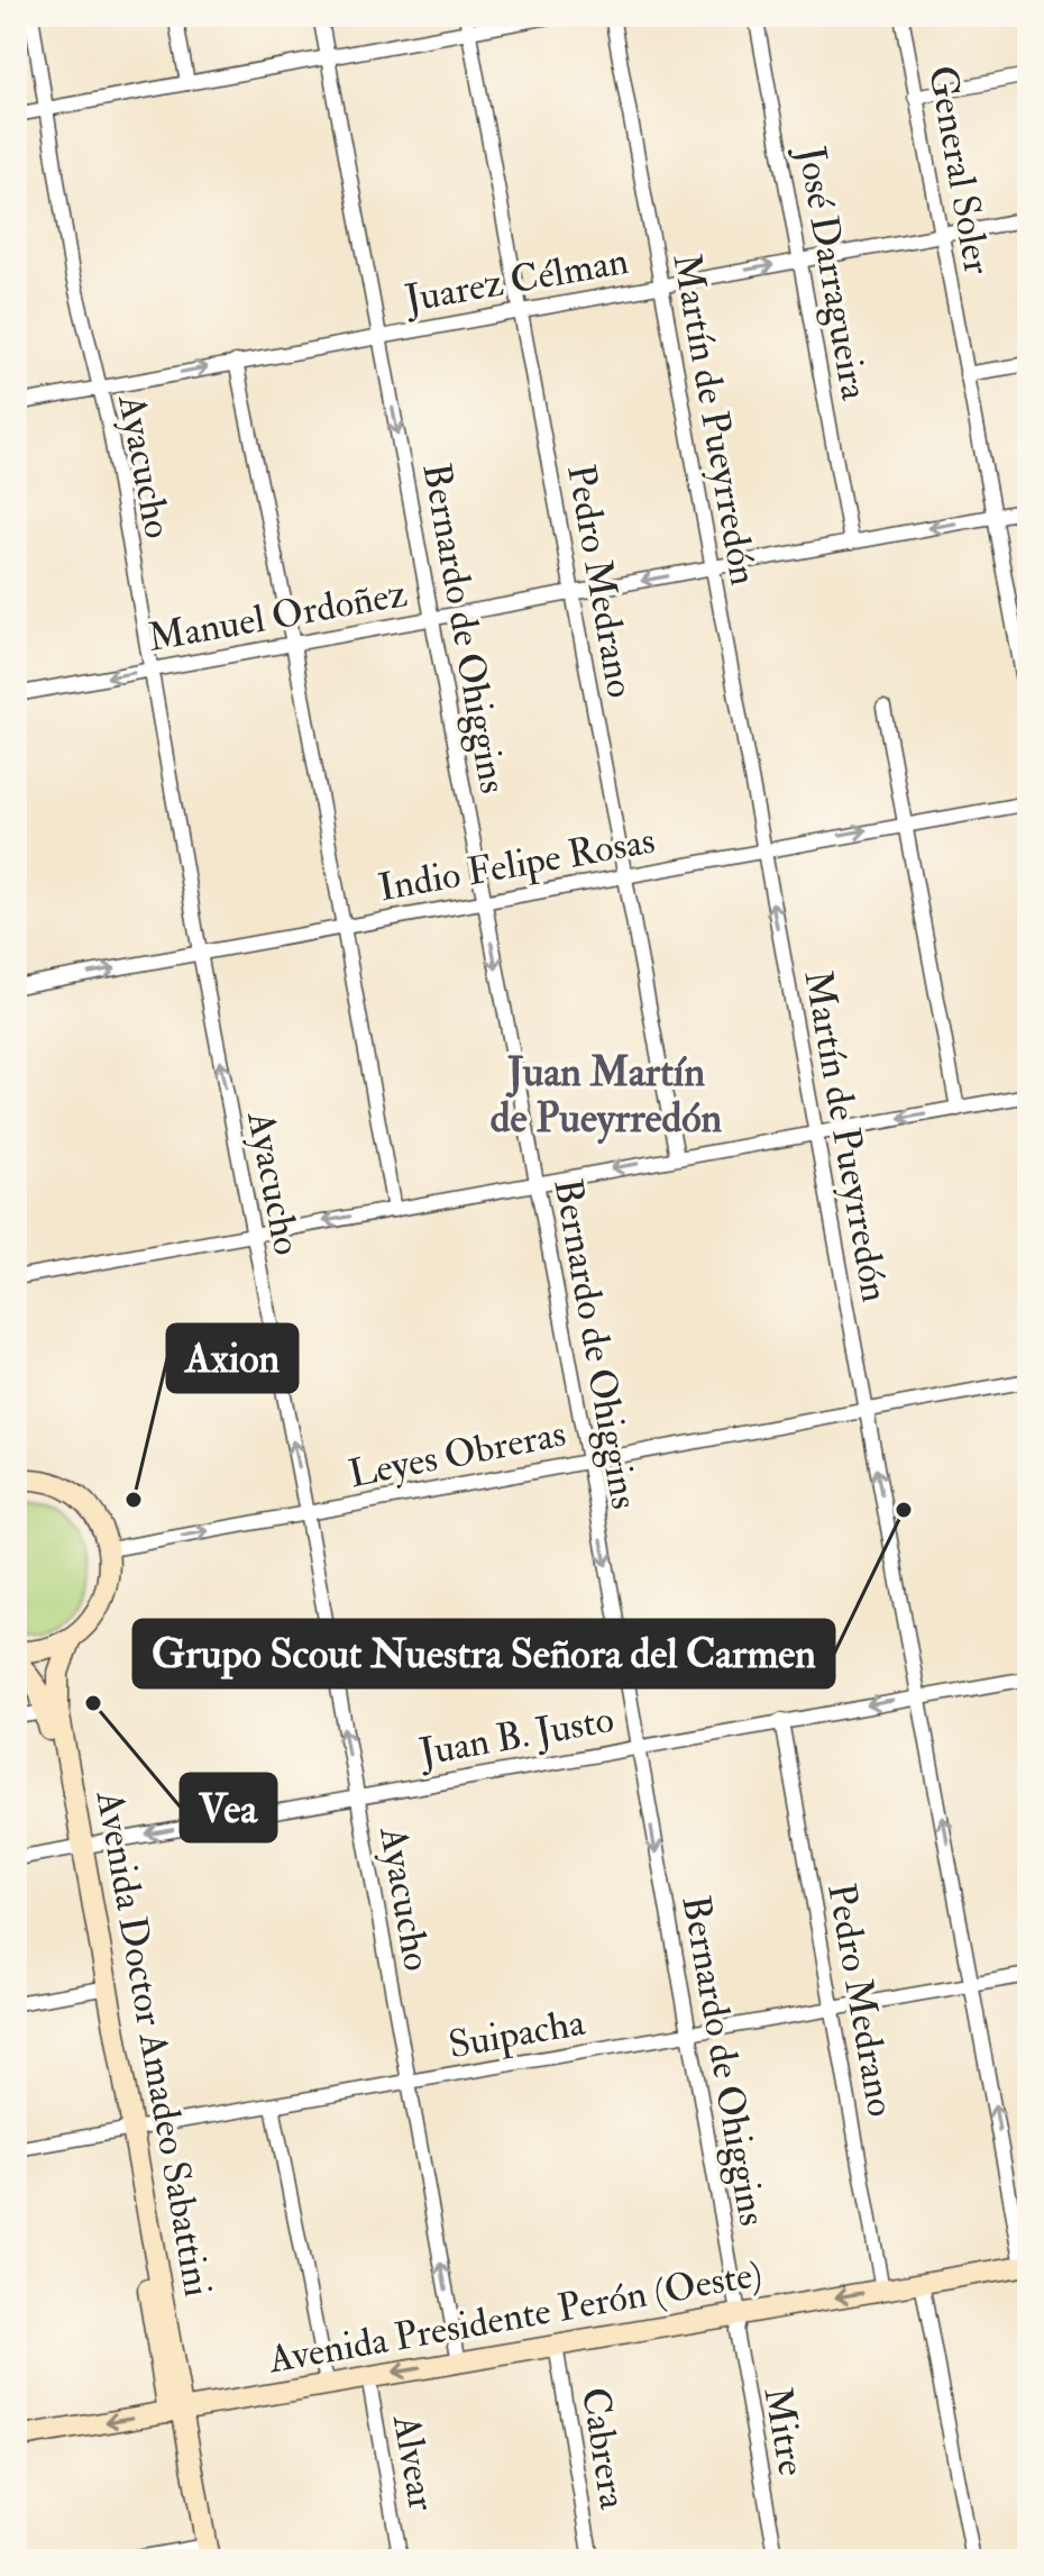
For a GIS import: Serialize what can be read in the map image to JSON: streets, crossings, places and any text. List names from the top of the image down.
{
  "streets": {
    "main road": ["Avenida Doctor Amadeo Sabattini", "Avenida Presidente Perón (Oeste)"],
    "street": [
      "General Soler",
      "José Darragueira",
      "Juarez Célman",
      "Martín de Pueyrredón",
      "Ayacucho",
      "Pedro Medrano",
      "Manuel Ordoñez",
      "Bernardo de Ohiggins",
      "Indio Felipe Rosas",
      "Leyes Obreras",
      "Juan B. Justo",
      "Suipacha",
      "Mitre",
      "Cabrera",
      "Alvear"
    ]
  },
  "crossings": [
    ["General Soler", "Juarez Célman"],
    ["General Soler", "Manuel Ordoñez"],
    ["José Darragueira", "Juarez Célman"],
    ["José Darragueira", "Manuel Ordoñez"],
    ["Juarez Célman", "Martín de Pueyrredón"],
    ["Juarez Célman", "Ayacucho"],
    ["Juarez Célman", "Pedro Medrano"],
    ["Juarez Célman", "Bernardo de Ohiggins"],
    ["Martín de Pueyrredón", "Manuel Ordoñez"],
    ["Martín de Pueyrredón", "Indio Felipe Rosas"],
    ["Martín de Pueyrredón", "Leyes Obreras"],
    ["Martín de Pueyrredón", "Juan B. Justo"],
    ["Martín de Pueyrredón", "Suipacha"],
    ["Martín de Pueyrredón", "Avenida Presidente Perón (Oeste)"],
    ["Ayacucho", "Manuel Ordoñez"],
    ["Ayacucho", "Indio Felipe Rosas"],
    ["Ayacucho", "Leyes Obreras"],
    ["Ayacucho", "Juan B. Justo"],
    ["Ayacucho", "Suipacha"],
    ["Ayacucho", "Avenida Presidente Perón (Oeste)"],
    ["Pedro Medrano", "Manuel Ordoñez"],
    ["Pedro Medrano", "Indio Felipe Rosas"],
    ["Pedro Medrano", "Juan B. Justo"],
    ["Pedro Medrano", "Suipacha"],
    ["Pedro Medrano", "Avenida Presidente Perón (Oeste)"],
    ["Manuel Ordoñez", "Bernardo de Ohiggins"],
    ["Bernardo de Ohiggins", "Indio Felipe Rosas"],
    ["Bernardo de Ohiggins", "Leyes Obreras"],
    ["Bernardo de Ohiggins", "Juan B. Justo"],
    ["Bernardo de Ohiggins", "Suipacha"],
    ["Bernardo de Ohiggins", "Avenida Presidente Perón (Oeste)"],
    ["Bernardo de Ohiggins", "Mitre"],
    ["Juan B. Justo", "Avenida Doctor Amadeo Sabattini"],
    ["Suipacha", "Avenida Doctor Amadeo Sabattini"],
    ["Avenida Doctor Amadeo Sabattini", "Avenida Presidente Perón (Oeste)"],
    ["Avenida Presidente Perón (Oeste)", "Mitre"],
    ["Avenida Presidente Perón (Oeste)", "Cabrera"],
    ["Avenida Presidente Perón (Oeste)", "Alvear"]
  ],
  "one_way": [
    "Martín de Pueyrredón",
    "Ayacucho",
    "Manuel Ordoñez",
    "Bernardo de Ohiggins",
    "Juan B. Justo",
    "Avenida Presidente Perón (Oeste)"
  ],
  "districts": ["Juan Martín de Pueyrredón"],
  "places": ["Axion", "Grupo Scout Nuestra Señora del Carmen", "Vea"]
}
